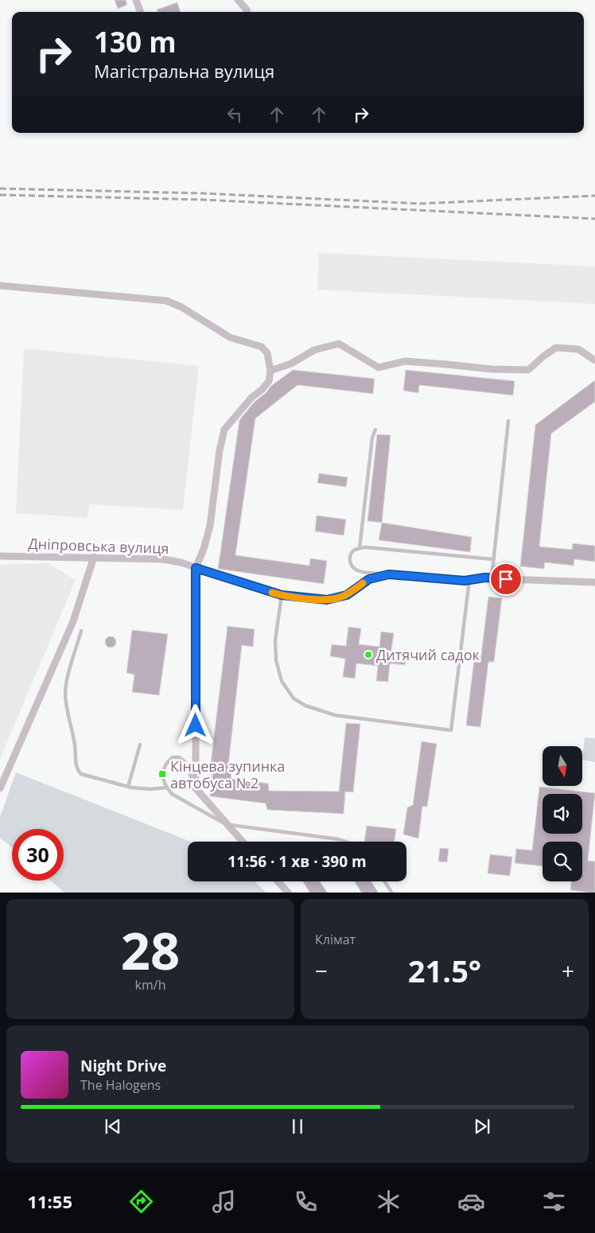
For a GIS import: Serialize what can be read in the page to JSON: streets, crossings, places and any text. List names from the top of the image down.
{
  "streets": {
    "street": ["Дніпровська вулиця"]
  },
  "places": {
    "other": ["Дитячий садок"],
    "transit": ["Кінцева зупинка автобуса №2"]
  },
  "north": "bottom",
  "page": {
    "turn": ["130 m", "Магістральна вулиця"],
    "limit": "30",
    "trip": "11:56 · 1 хв · 390 m",
    "tile": [
      ["28", "km/h"],
      "Клімат"
    ],
    "heat": ["−", "21.5°", "+"],
    "song": ["Night Drive", "The Halogens"],
    "tabs": "11:55"
  }
}
